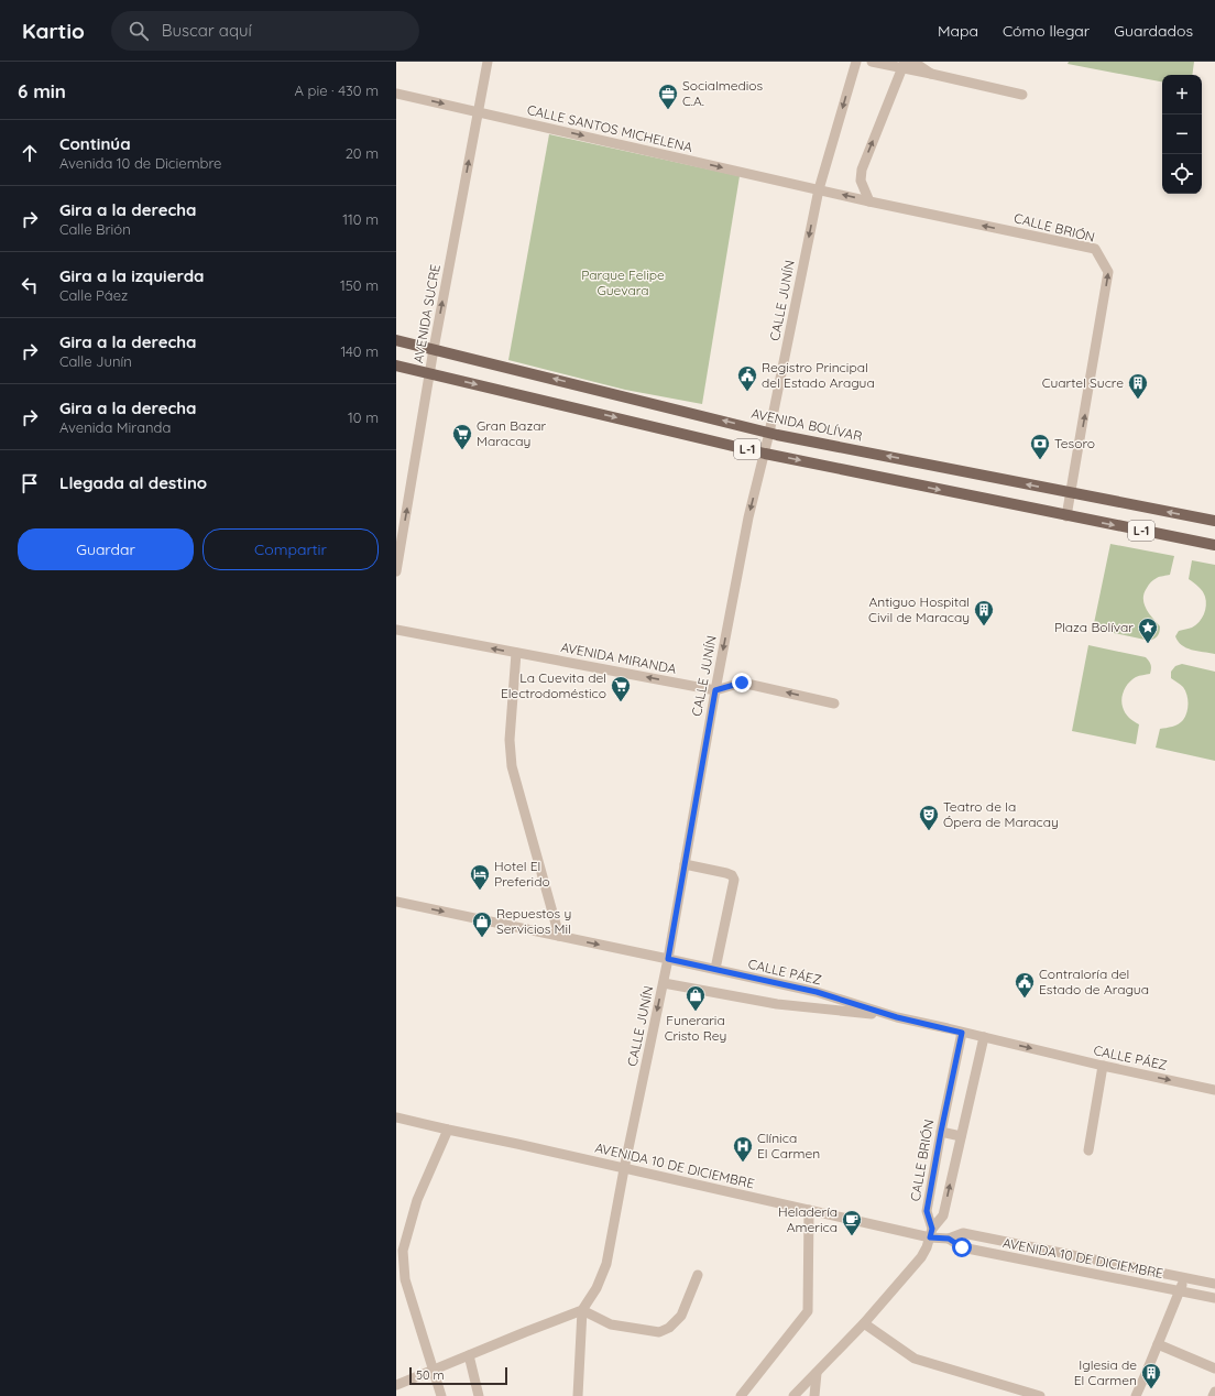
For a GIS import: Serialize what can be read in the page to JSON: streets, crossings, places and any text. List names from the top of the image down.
{
  "streets": {
    "main road": ["AVENIDA BOLÍVAR", "L-1"],
    "street": [
      "CALLE SANTOS MICHELENA",
      "CALLE BRIÓN",
      "CALLE JUNÍN",
      "AVENIDA SUCRE",
      "AVENIDA MIRANDA",
      "CALLE PÁEZ",
      "AVENIDA 10 DE DICIEMBRE"
    ]
  },
  "crossings": [
    ["CALLE SANTOS MICHELENA", "CALLE BRIÓN"],
    ["CALLE SANTOS MICHELENA", "CALLE JUNÍN"],
    ["CALLE SANTOS MICHELENA", "AVENIDA SUCRE"],
    ["CALLE BRIÓN", "CALLE JUNÍN"],
    ["CALLE BRIÓN", "AVENIDA BOLÍVAR"],
    ["CALLE BRIÓN", "L-1"],
    ["CALLE BRIÓN", "CALLE PÁEZ"],
    ["CALLE BRIÓN", "AVENIDA 10 DE DICIEMBRE"],
    ["CALLE JUNÍN", "AVENIDA BOLÍVAR"],
    ["CALLE JUNÍN", "L-1"],
    ["CALLE JUNÍN", "AVENIDA MIRANDA"],
    ["CALLE JUNÍN", "CALLE PÁEZ"],
    ["CALLE JUNÍN", "AVENIDA 10 DE DICIEMBRE"],
    ["AVENIDA SUCRE", "AVENIDA BOLÍVAR"],
    ["AVENIDA SUCRE", "L-1"]
  ],
  "one_way": [
    "CALLE SANTOS MICHELENA",
    "CALLE JUNÍN",
    "AVENIDA SUCRE",
    "AVENIDA MIRANDA",
    "CALLE PÁEZ"
  ],
  "parks": ["Parque Felipe Guevara"],
  "places": {
    "office": ["Socialmedios C.A."],
    "public building": ["Registro Principal del Estado Aragua", "Contraloría del Estado de Aragua"],
    "building": ["Cuartel Sucre", "Antiguo Hospital Civil de Maracay", "Iglesia de El Carmen"],
    "supermarket": ["Gran Bazar Maracay", "La Cuevita del Electrodoméstico"],
    "bank": ["Tesoro"],
    "place": ["Plaza Bolívar"],
    "theatre": ["Teatro de la Ópera de Maracay"],
    "hotel": ["Hotel El Preferido"],
    "shop": ["Repuestos y Servicios Mil", "Funeraria Cristo Rey"],
    "hospital": ["Clínica El Carmen"],
    "cafe": ["Heladería America"]
  },
  "scale_bar": "50 m",
  "page": {
    "header": "Kartio",
    "search": "Buscar aquí",
    "nav": ["Mapa", "Cómo llegar", "Guardados"],
    "heading": ["6 min", "A pie · 430 m"],
    "map_buttons": ["+", "−"],
    "list": [
      ["Continúa", "Avenida 10 de Diciembre", "20 m"],
      ["Gira a la derecha", "Calle Brión", "110 m"],
      ["Gira a la izquierda", "Calle Páez", "150 m"],
      ["Gira a la derecha", "Calle Junín", "140 m"],
      ["Gira a la derecha", "Avenida Miranda", "10 m"],
      "Llegada al destino"
    ],
    "buttons": ["Guardar", "Compartir"],
    "scale": "50 m"
  }
}
